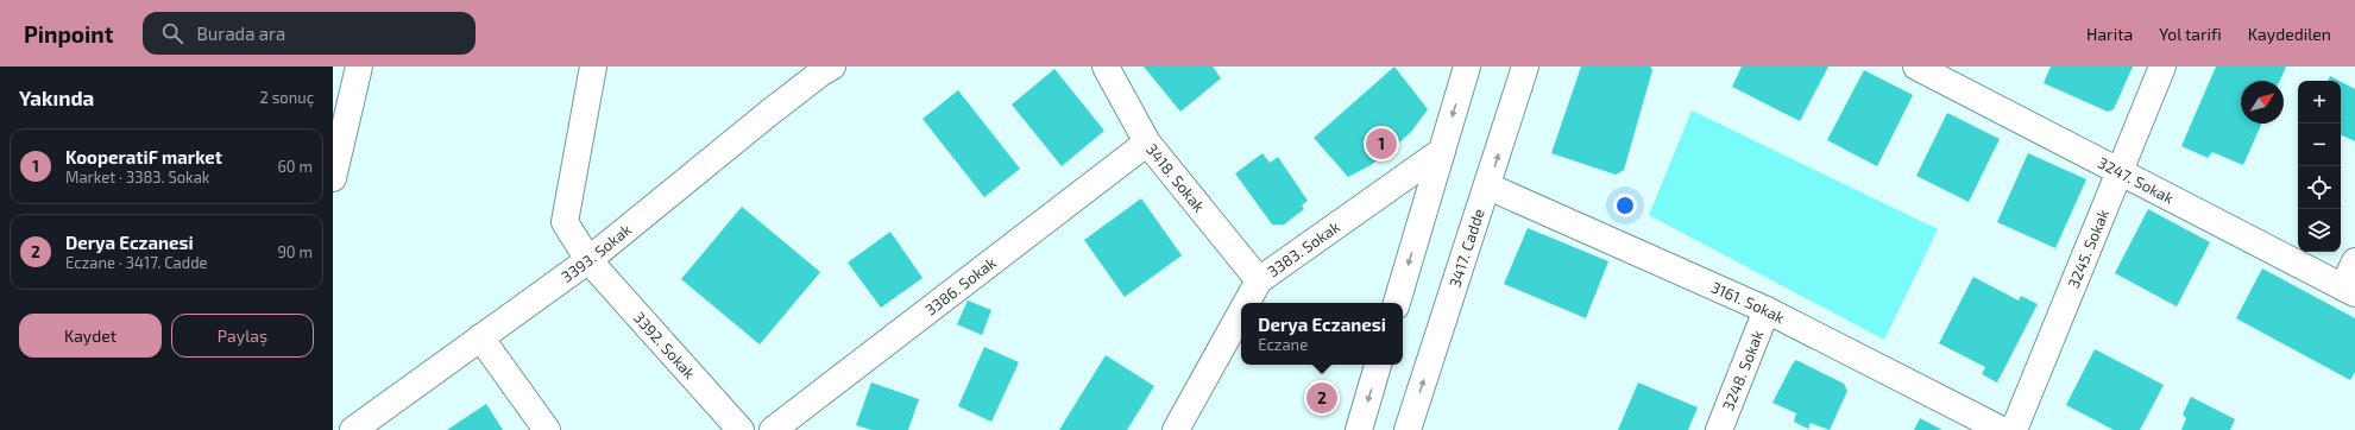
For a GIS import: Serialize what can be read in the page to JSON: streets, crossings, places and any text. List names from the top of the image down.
{
  "streets": {
    "street": [
      "3418. Sokak",
      "3247. Sokak",
      "3383. Sokak",
      "3417. Cadde",
      "3245. Sokak",
      "3393. Sokak",
      "3386. Sokak",
      "3161. Sokak",
      "3392. Sokak",
      "3248. Sokak"
    ]
  },
  "crossings": [
    ["3418. Sokak", "3383. Sokak"],
    ["3418. Sokak", "3386. Sokak"],
    ["3247. Sokak", "3245. Sokak"],
    ["3417. Cadde", "3161. Sokak"],
    ["3393. Sokak", "3392. Sokak"],
    ["3161. Sokak", "3248. Sokak"]
  ],
  "north": "top right",
  "page": {
    "header": "Pinpoint",
    "search": "Burada ara",
    "nav": ["Harita", "Yol tarifi", "Kaydedilen"],
    "heading": ["Yakında", "2 sonuç"],
    "map_buttons": ["+", "−"],
    "pins": ["1", "2"],
    "list": [
      {
        "mark": "1",
        "name": "KooperatiF market",
        "note": "Market · 3383. Sokak",
        "value": "60 m"
      },
      {
        "mark": "2",
        "name": "Derya Eczanesi",
        "note": "Eczane · 3417. Cadde",
        "value": "90 m"
      }
    ],
    "buttons": ["Kaydet", "Paylaş"],
    "popup": ["Derya Eczanesi", "Eczane"]
  }
}
